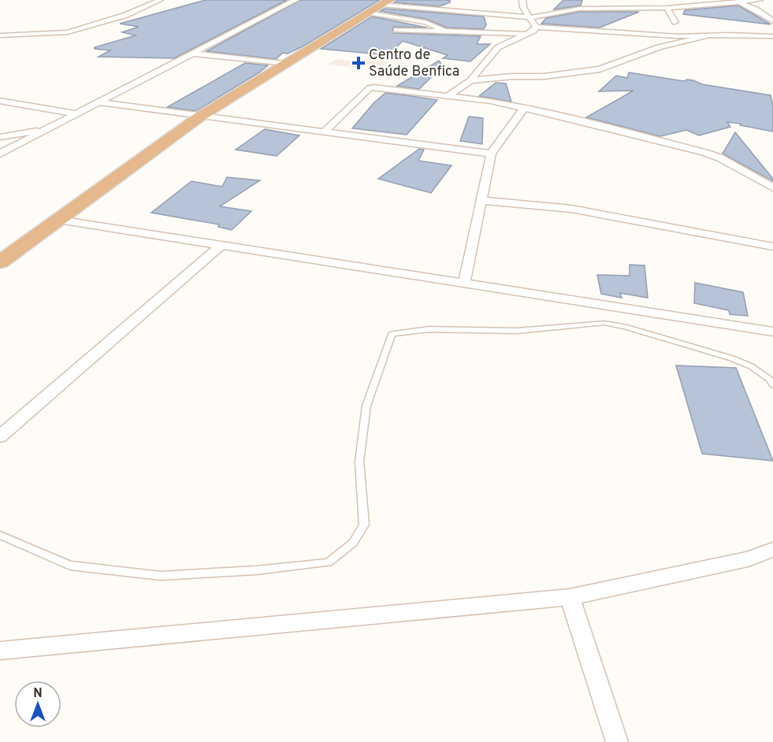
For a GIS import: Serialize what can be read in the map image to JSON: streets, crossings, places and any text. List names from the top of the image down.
{
  "places": {
    "health": ["Centro de Saúde Benfica"]
  },
  "north": "top"
}
